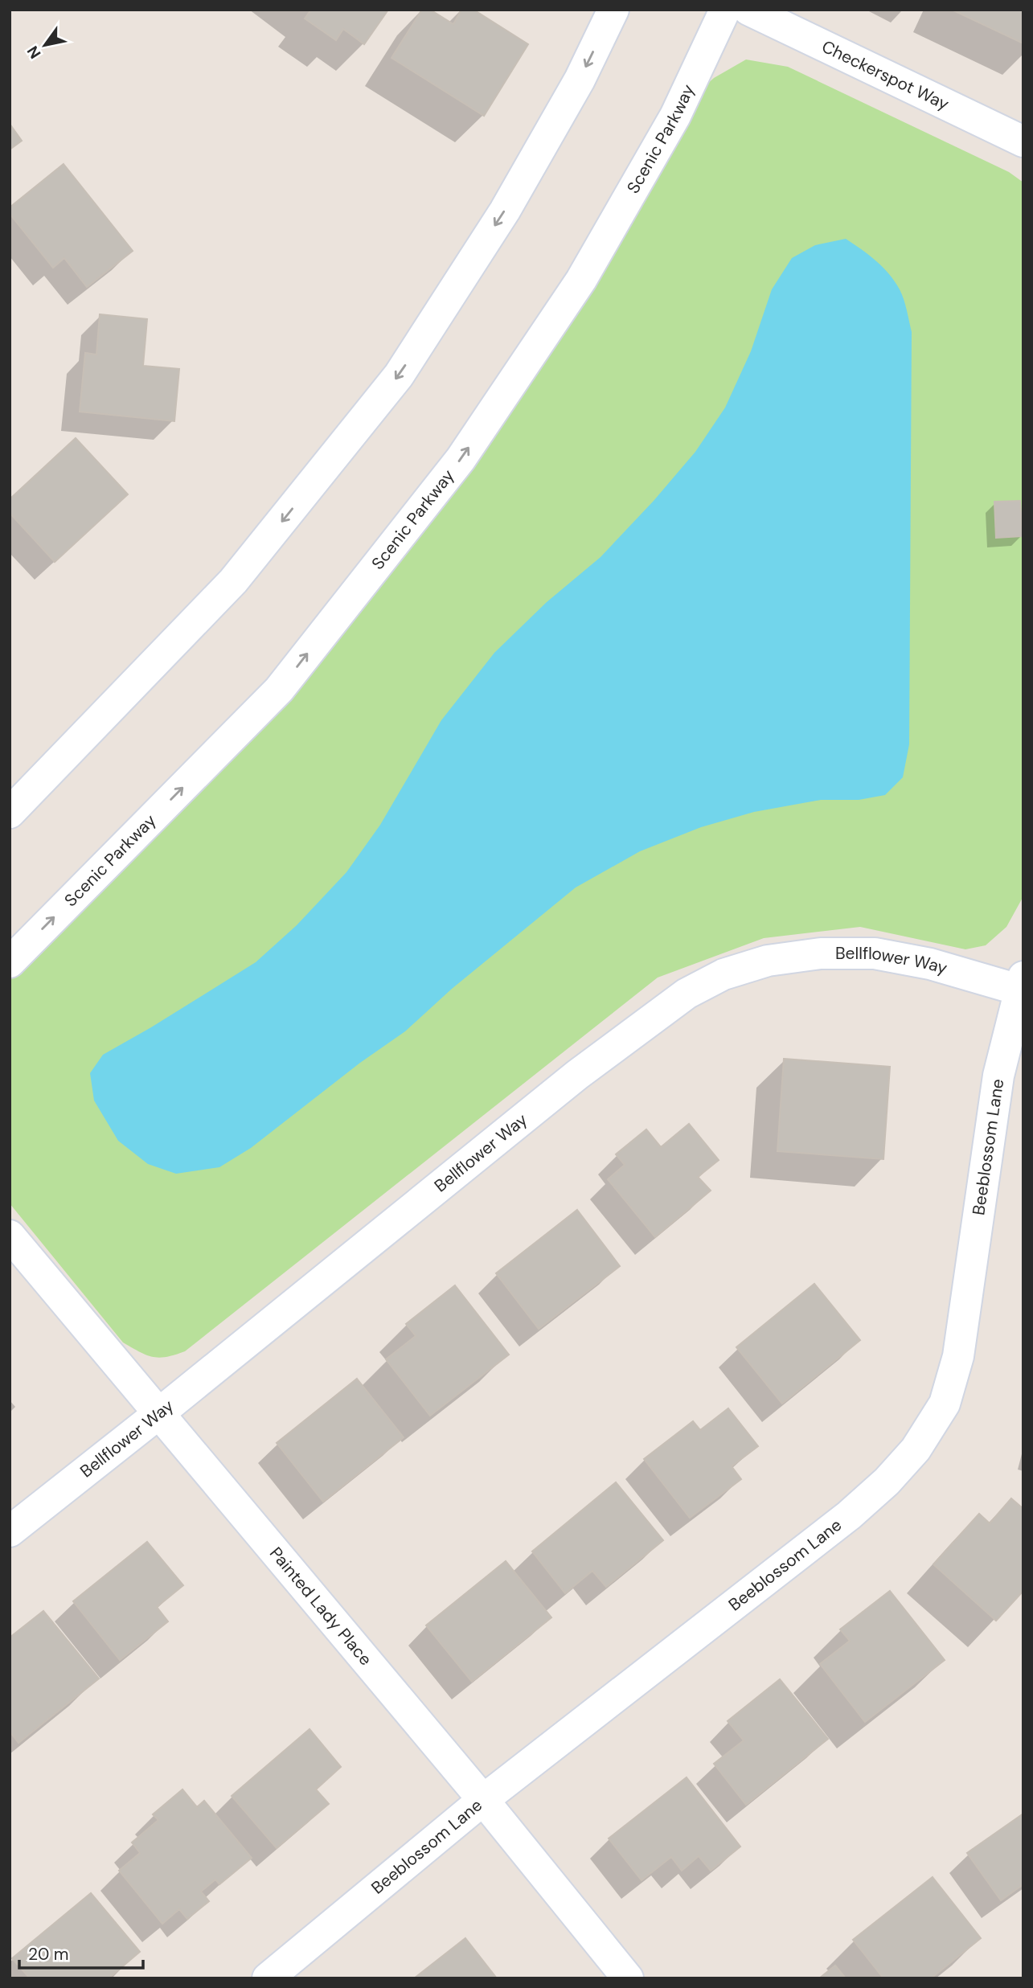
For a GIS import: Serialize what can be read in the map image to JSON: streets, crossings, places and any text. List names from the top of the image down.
{
  "streets": {
    "street": [
      "Checkerspot Way",
      "Scenic Parkway",
      "Bellflower Way",
      "Beeblossom Lane",
      "Painted Lady Place"
    ]
  },
  "crossings": [
    ["Bellflower Way", "Beeblossom Lane"],
    ["Bellflower Way", "Painted Lady Place"],
    ["Beeblossom Lane", "Painted Lady Place"]
  ],
  "scale_bar": "20 m",
  "north": "bottom left"
}
